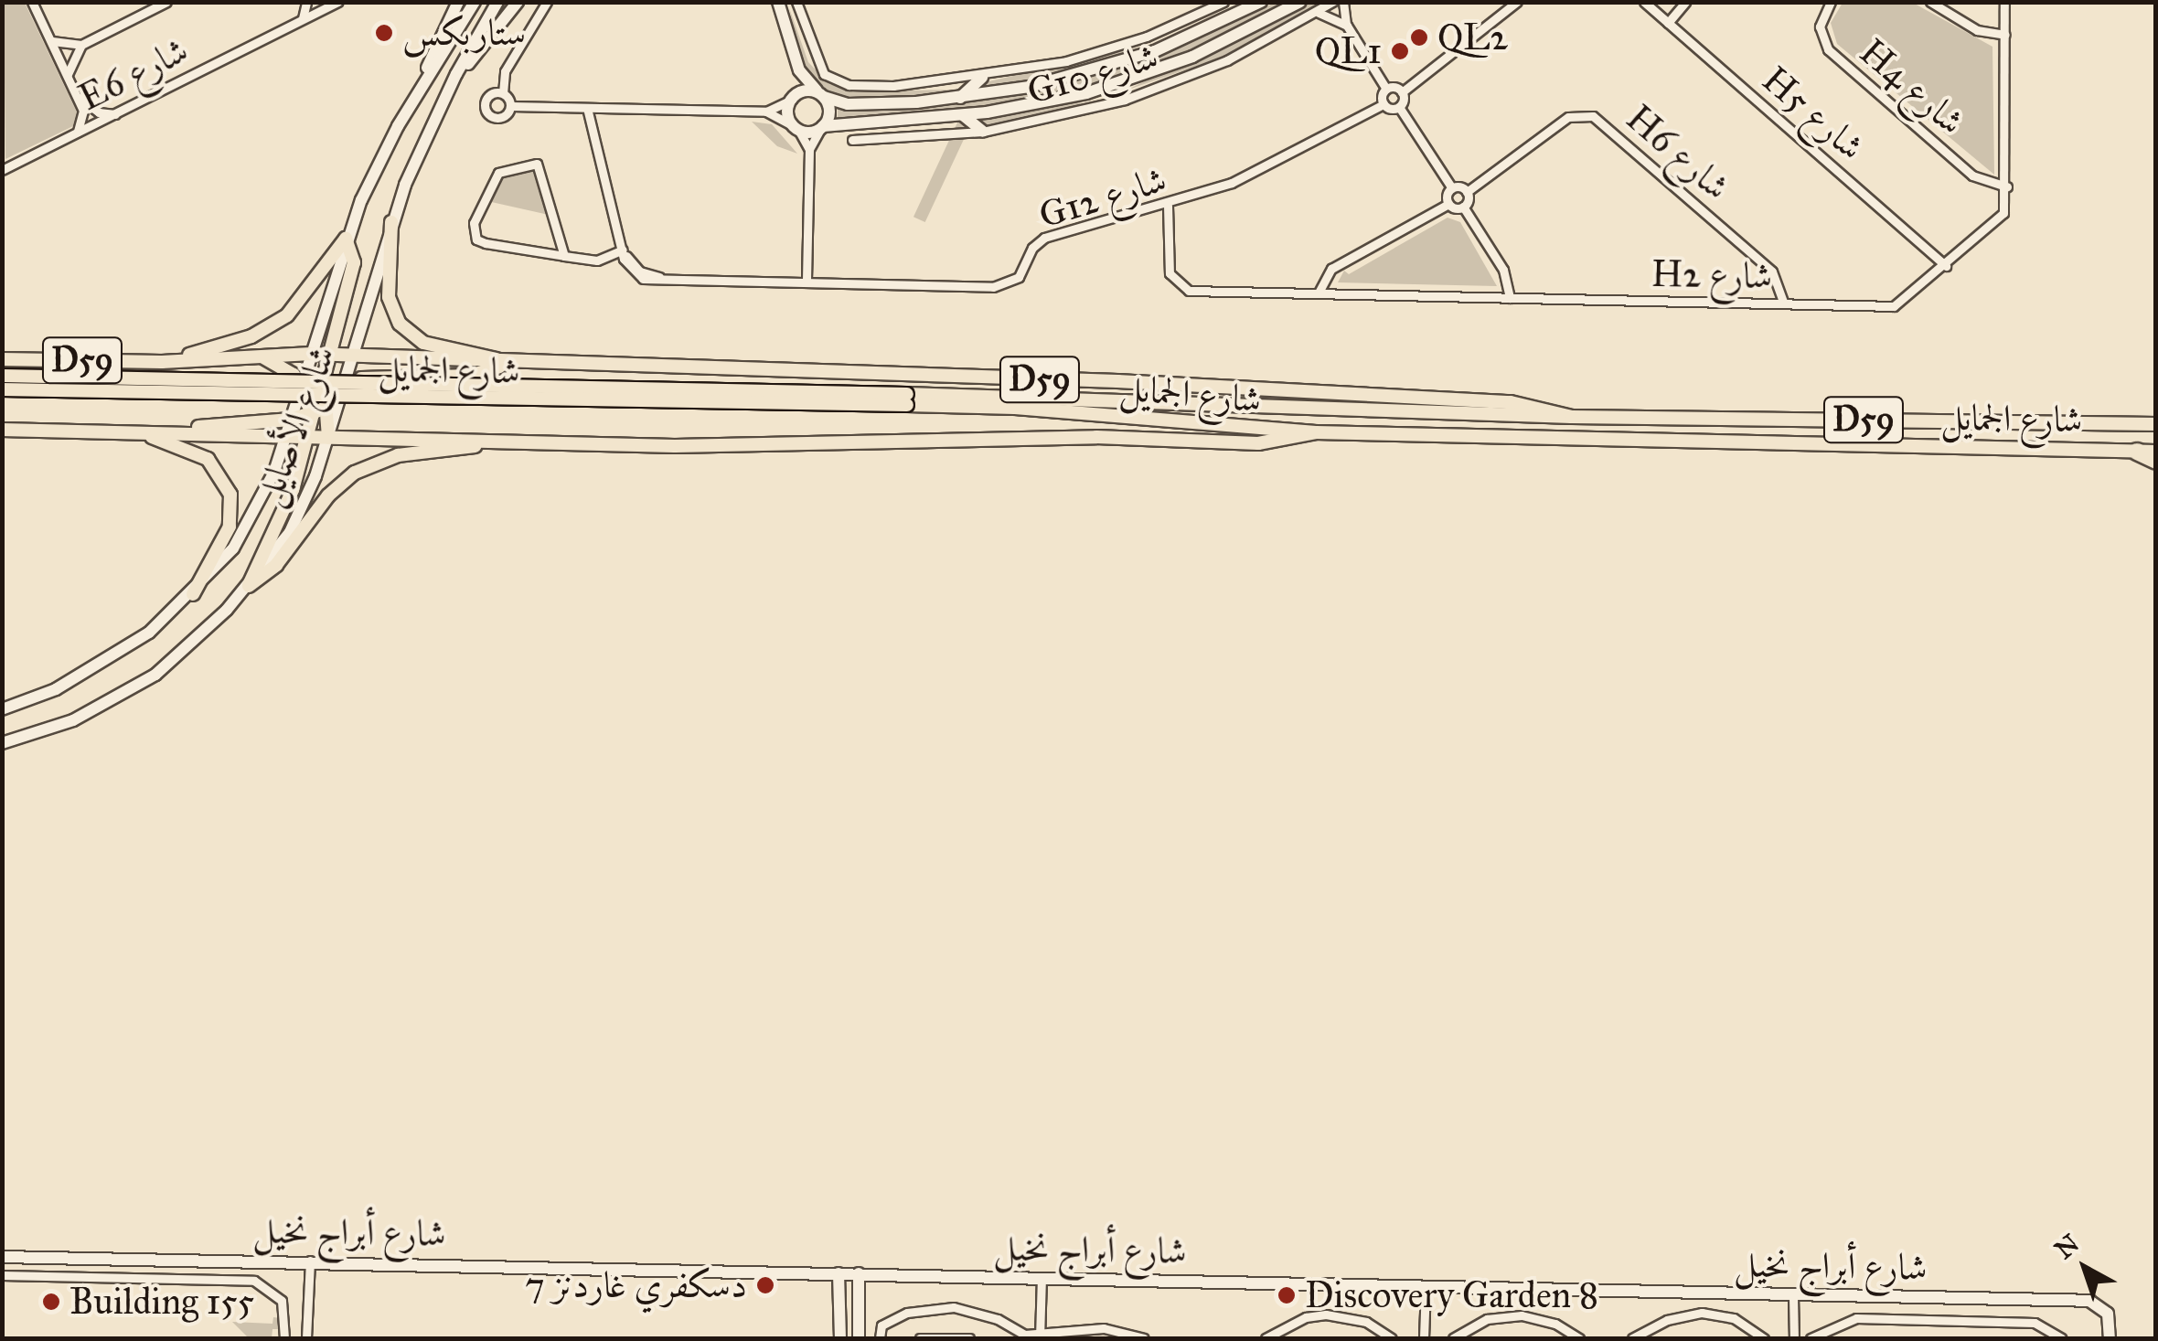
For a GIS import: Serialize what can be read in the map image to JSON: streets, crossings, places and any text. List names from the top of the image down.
{
  "streets": {
    "main road": ["D59", "شارع الجمايل"],
    "street": [
      "E6 شارع",
      "G10 شارع",
      "H4 شارع",
      "H5 شارع",
      "H6 شارع",
      "G12 شارع",
      "H2 شارع",
      "شارع الأصايل",
      "شارع أبراج نخيل"
    ]
  },
  "crossings": [
    ["H4 شارع", "H2 شارع"],
    ["H5 شارع", "H2 شارع"],
    ["H6 شارع", "H2 شارع"],
    ["G12 شارع", "H2 شارع"],
    ["D59", "شارع الجمايل"],
    ["D59", "شارع الأصايل"]
  ],
  "places": [
    "ستاربكس",
    "QL2",
    "QL1",
    "دسكفري غاردنز 7",
    "Discovery Garden 8",
    "Building 155"
  ],
  "north": "top left"
}
